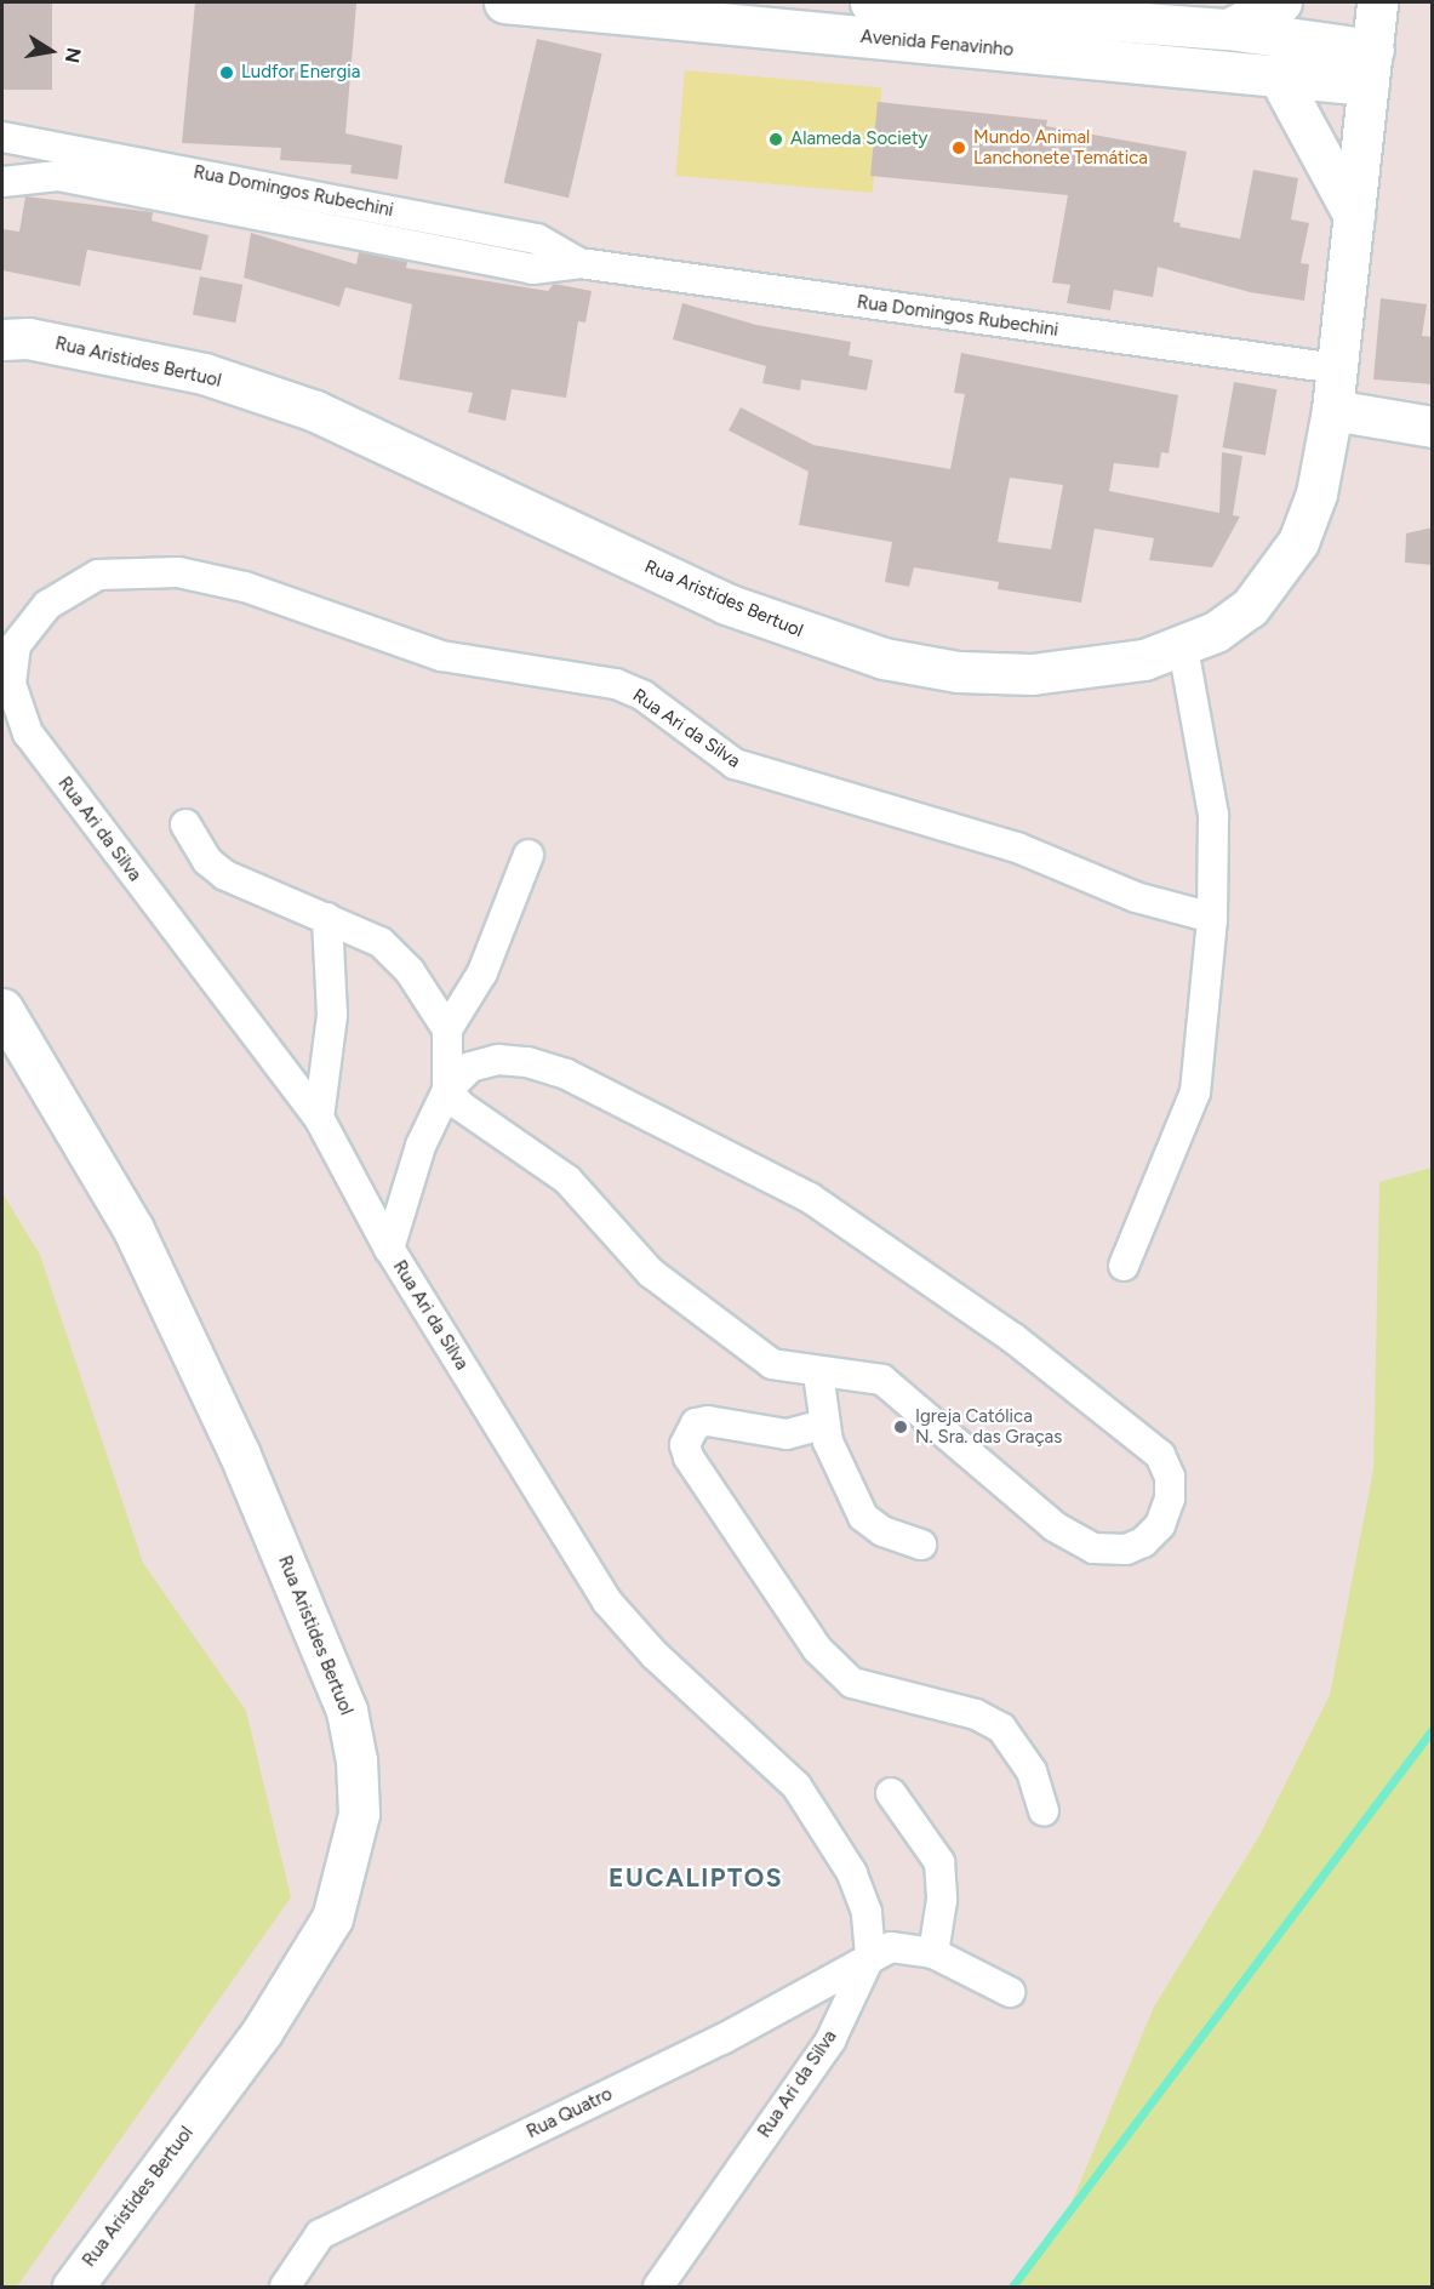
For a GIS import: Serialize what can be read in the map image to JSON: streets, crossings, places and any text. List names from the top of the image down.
{
  "streets": {
    "main road": ["Avenida Fenavinho", "Rua Aristides Bertuol"],
    "street": ["Rua Domingos Rubechini", "Rua Ari da Silva", "Rua Quatro"]
  },
  "crossings": [
    ["Avenida Fenavinho", "Rua Aristides Bertuol"],
    ["Rua Domingos Rubechini", "Rua Aristides Bertuol"],
    ["Rua Ari da Silva", "Rua Quatro"]
  ],
  "districts": ["EUCALIPTOS"],
  "places": [
    "Ludfor Energia",
    "Alameda Society",
    "Mundo Animal Lanchonete Temática",
    "Igreja Católica N. Sra. das Graças"
  ],
  "north": "right"
}
